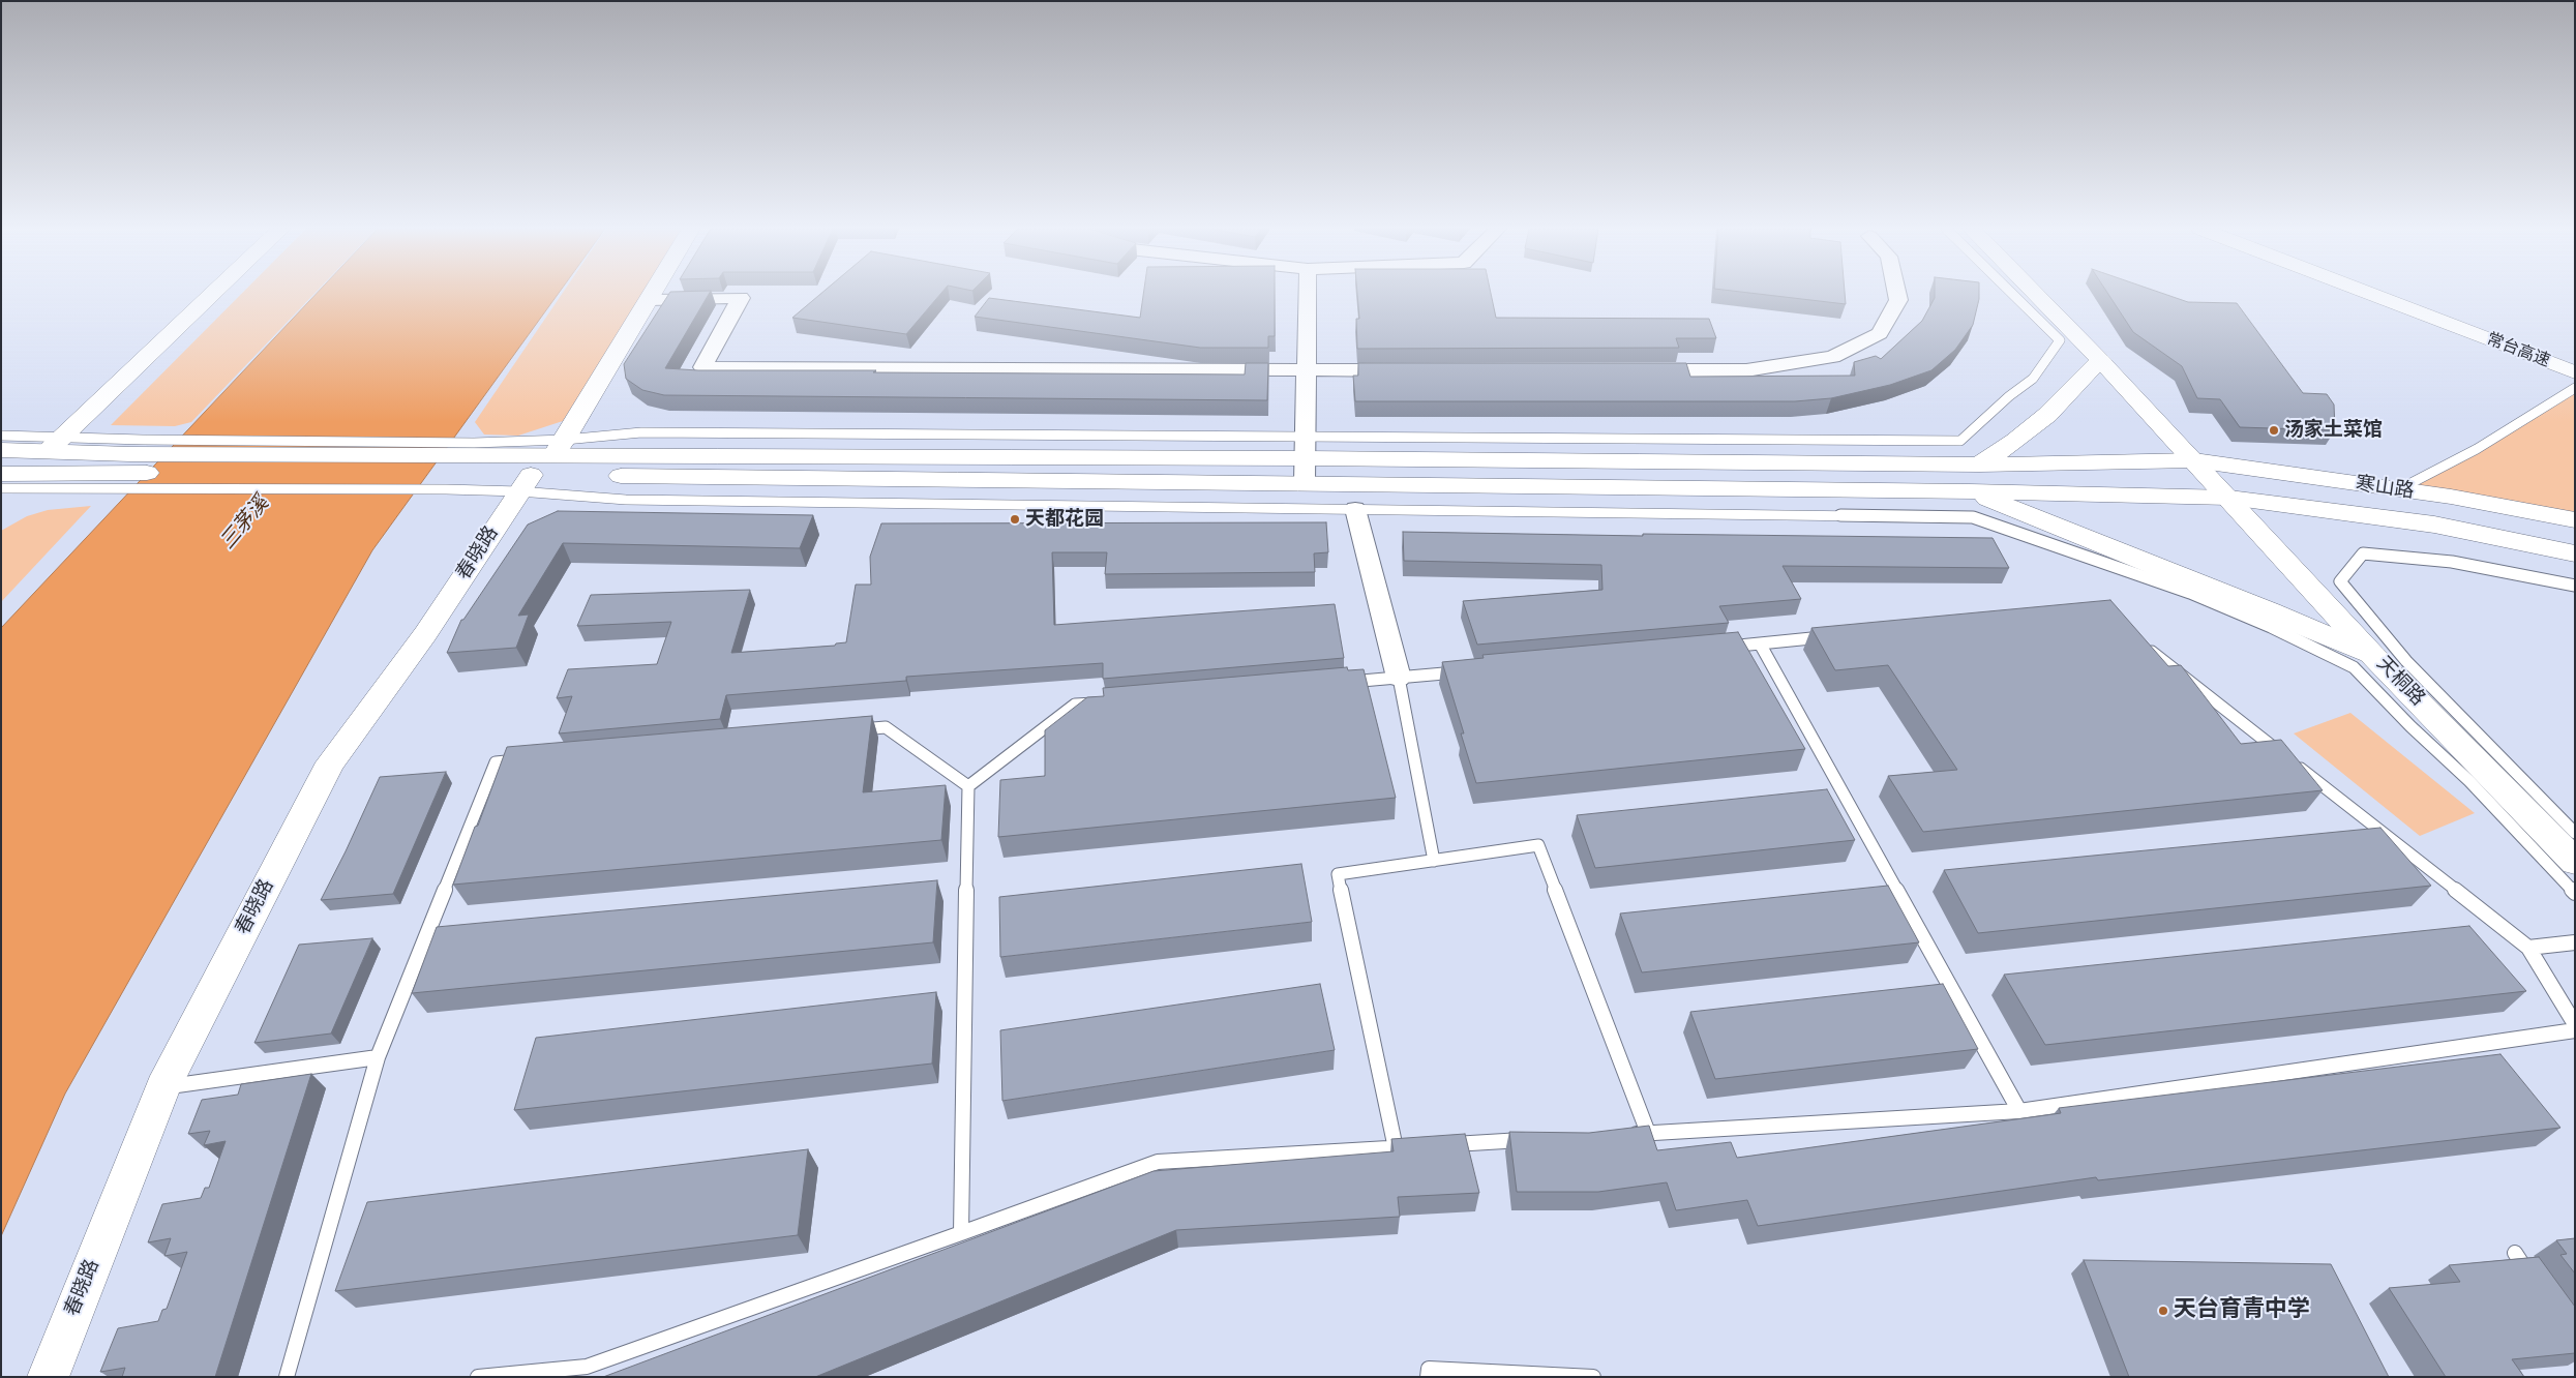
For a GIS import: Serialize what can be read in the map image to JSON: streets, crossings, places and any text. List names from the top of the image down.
{
  "streets": {
    "main road": [
      "常台高速",
      "寒山路",
      "春晓路",
      "天桐路"
    ]
  },
  "crossings": [
    ["寒山路", "天桐路"]
  ],
  "water": ["三茅溪"],
  "places": ["汤家土菜馆", "天都花园", "天台育青中学"]
}
